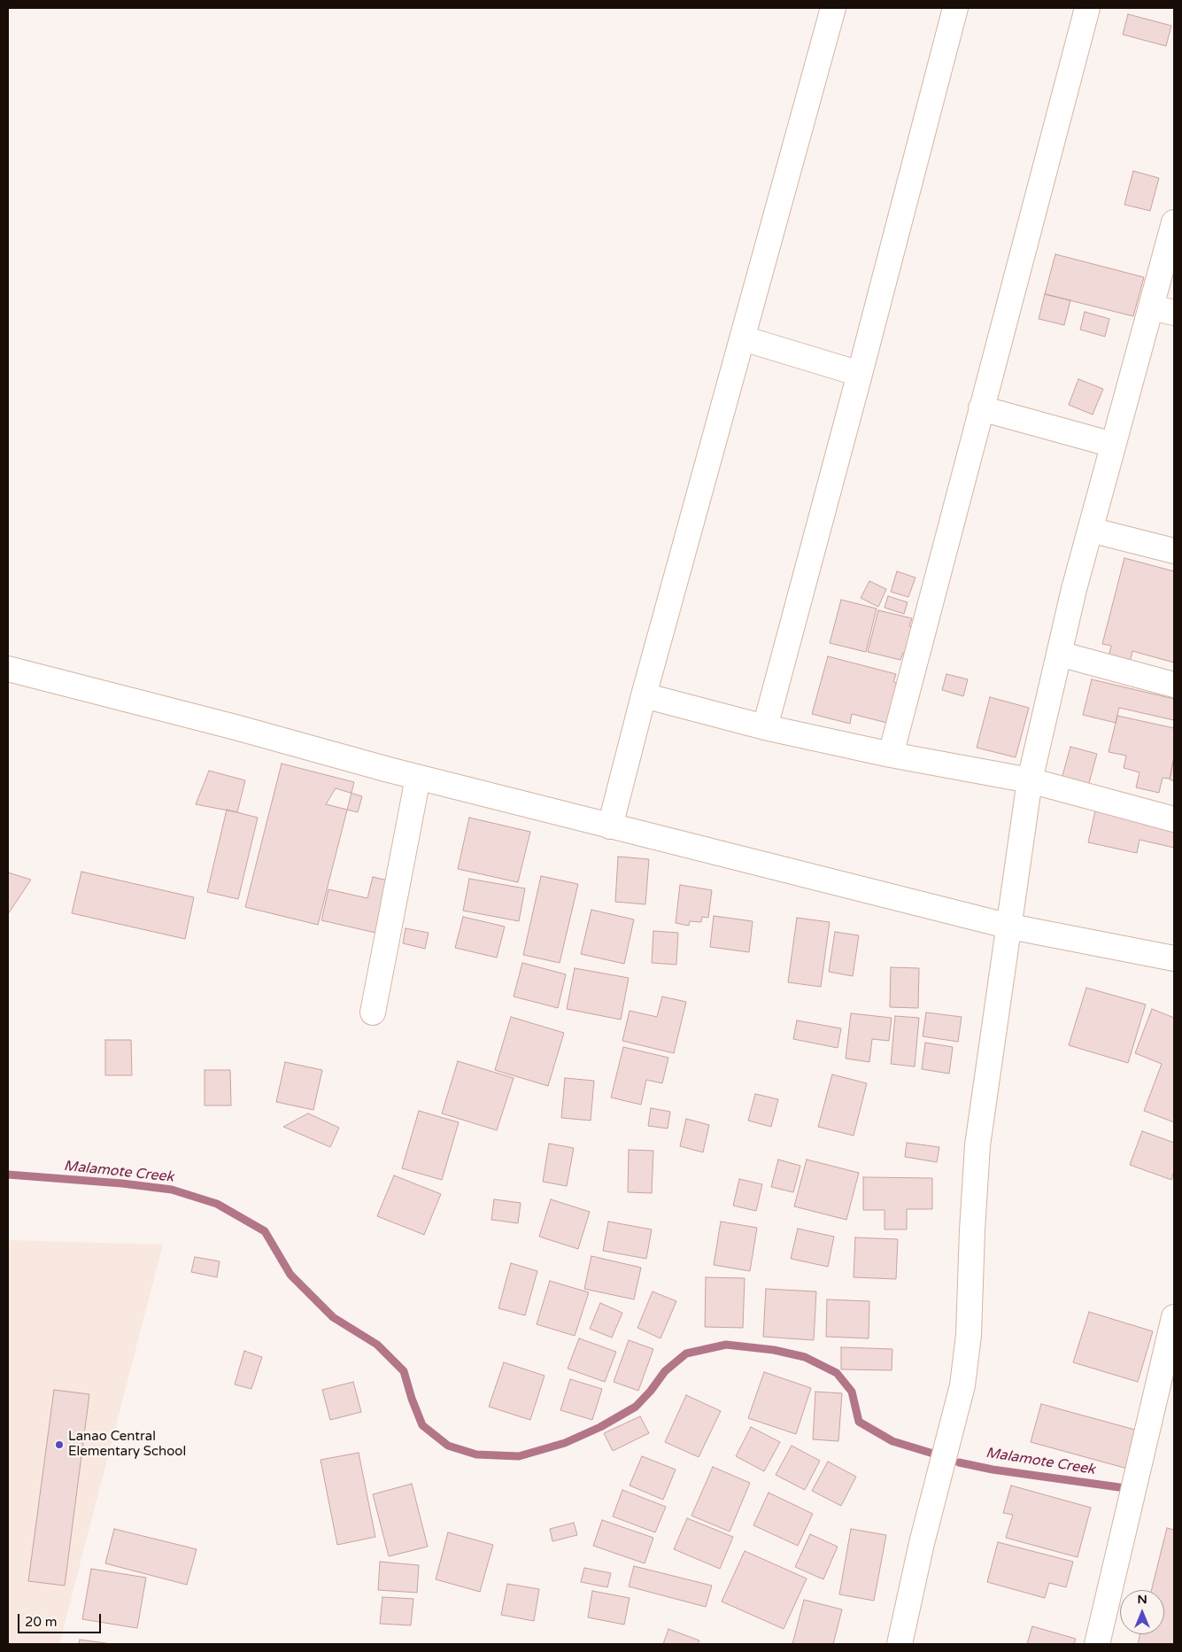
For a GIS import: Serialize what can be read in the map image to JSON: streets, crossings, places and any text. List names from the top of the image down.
{
  "water": ["Malamote Creek"],
  "places": ["Lanao Central Elementary School"],
  "scale_bar": "20 m",
  "north": "top"
}
